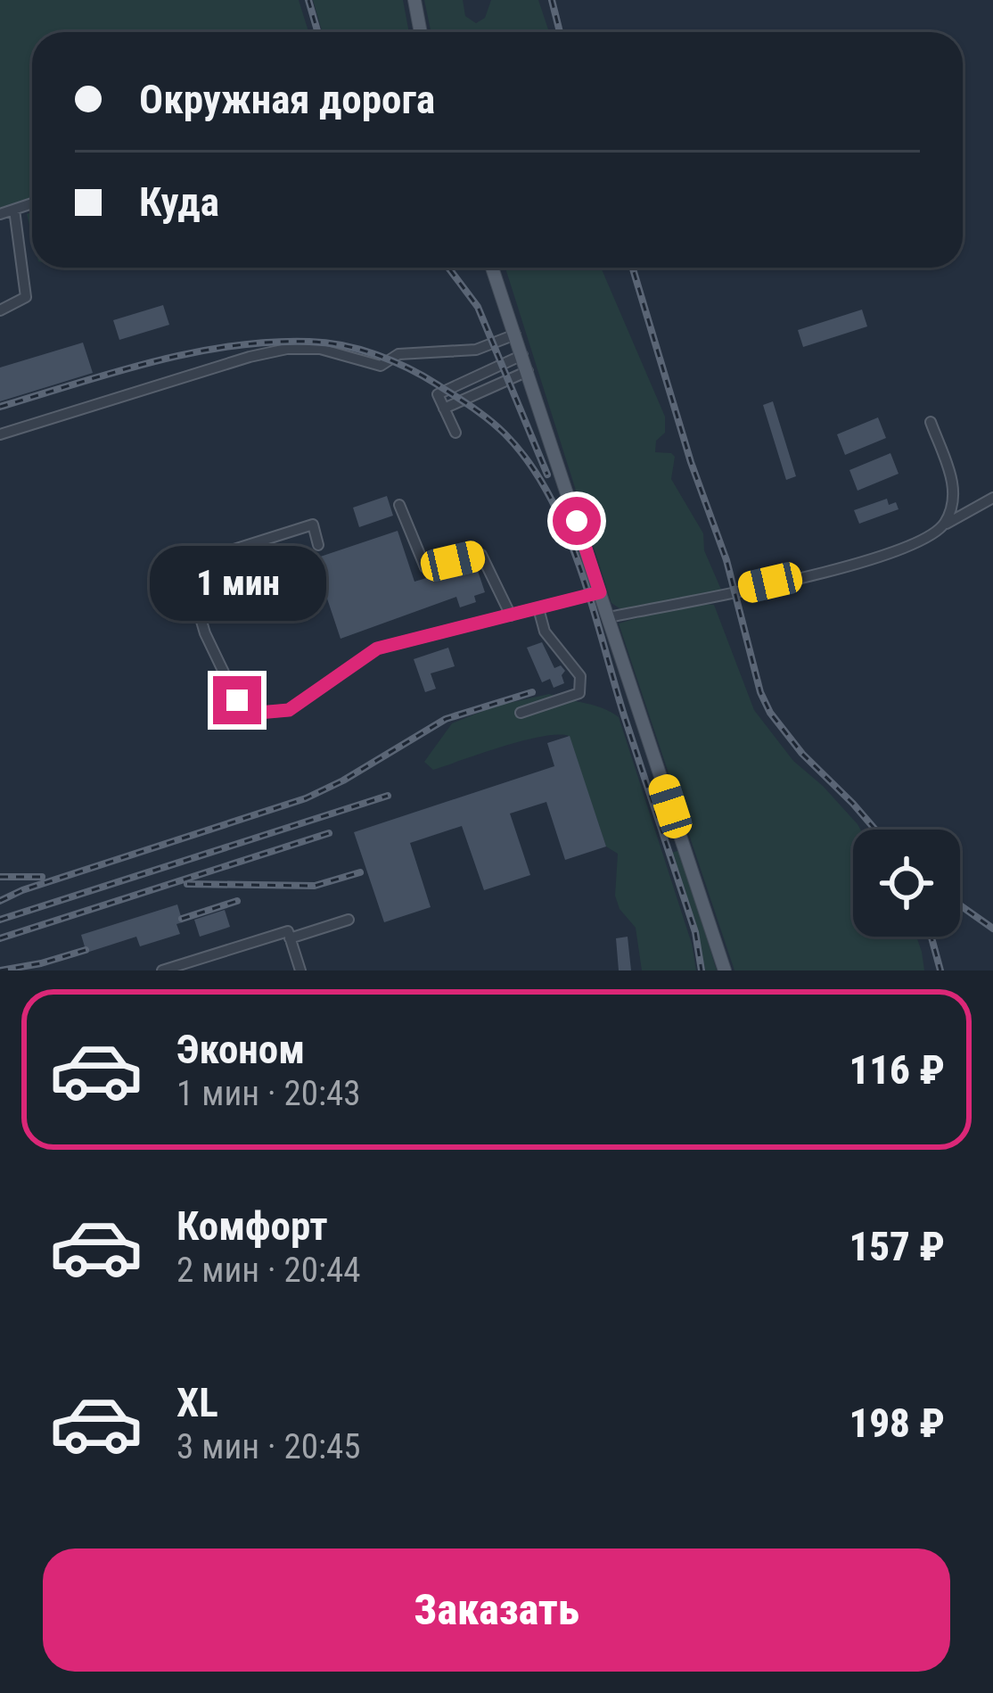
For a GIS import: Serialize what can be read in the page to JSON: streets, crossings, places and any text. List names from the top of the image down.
{
  "page": {
    "banner": ["Окружная дорога", "Куда"],
    "bubble": "1 мин",
    "list": [
      {
        "name": "Эконом",
        "note": "1 мин · 20:43",
        "value": "116 ₽"
      },
      {
        "name": "Комфорт",
        "note": "2 мин · 20:44",
        "value": "157 ₽"
      },
      {
        "name": "XL",
        "note": "3 мин · 20:45",
        "value": "198 ₽"
      }
    ],
    "buttons": "Заказать"
  }
}
